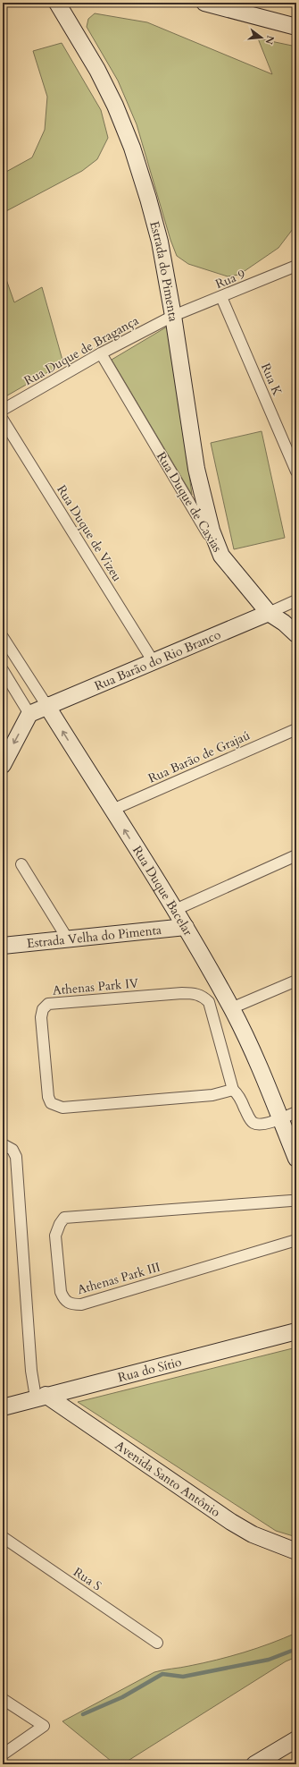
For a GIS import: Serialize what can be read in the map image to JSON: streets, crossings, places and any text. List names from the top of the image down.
{
  "streets": {
    "main road": [
      "Estrada do Pimenta",
      "Rua Duque de Caxias",
      "Rua Barão do Rio Branco",
      "Rua Duque Bacelar",
      "Estrada Velha do Pimenta",
      "Rua do Sítio",
      "Avenida Santo Antônio"
    ],
    "street": [
      "Rua 9",
      "Rua Duque de Bragança",
      "Rua K",
      "Rua Duque de Vizeu",
      "Rua Barão de Grajaú",
      "Athenas Park IV",
      "Athenas Park III",
      "Rua S"
    ]
  },
  "crossings": [
    ["Estrada do Pimenta", "Rua 9"],
    ["Estrada do Pimenta", "Rua Duque de Bragança"],
    ["Estrada do Pimenta", "Rua Duque de Caxias"],
    ["Rua 9", "Rua Duque de Bragança"],
    ["Rua 9", "Rua K"],
    ["Rua Duque de Bragança", "Rua Duque de Caxias"],
    ["Rua Duque de Caxias", "Rua Barão do Rio Branco"],
    ["Rua Duque de Vizeu", "Rua Barão do Rio Branco"],
    ["Rua Barão do Rio Branco", "Rua Duque Bacelar"],
    ["Rua Barão de Grajaú", "Rua Duque Bacelar"],
    ["Rua Duque Bacelar", "Estrada Velha do Pimenta"],
    ["Rua Duque Bacelar", "Athenas Park IV"],
    ["Rua do Sítio", "Avenida Santo Antônio"]
  ],
  "north": "right"
}
